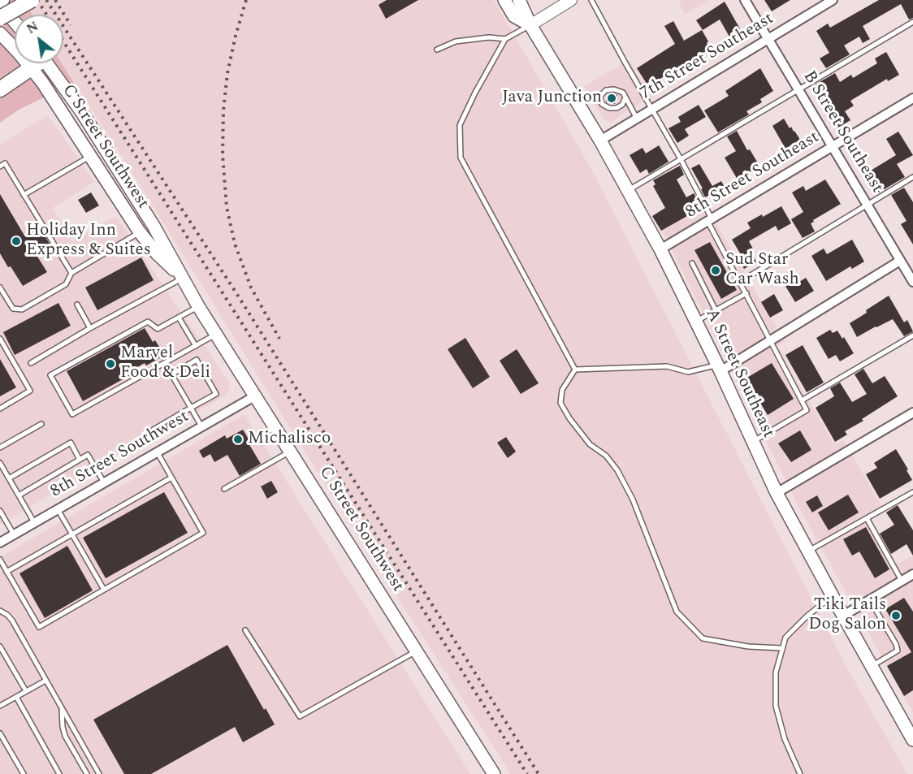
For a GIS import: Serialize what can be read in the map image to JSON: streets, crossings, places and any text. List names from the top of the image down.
{
  "streets": {
    "main road": ["C Street Southwest", "A Street Southeast"],
    "street": [
      "7th Street Southeast",
      "B Street Southeast",
      "8th Street Southeast",
      "8th Street Southwest"
    ]
  },
  "crossings": [
    ["7th Street Southeast", "B Street Southeast"],
    ["7th Street Southeast", "A Street Southeast"],
    ["B Street Southeast", "8th Street Southeast"],
    ["C Street Southwest", "8th Street Southwest"],
    ["8th Street Southeast", "A Street Southeast"]
  ],
  "places": [
    "Java Junction",
    "Holiday Inn Express & Suites",
    "Sud Star Car Wash",
    "Marvel Food & Deli",
    "Michalisco",
    "Tiki Tails Dog Salon"
  ],
  "north": "top left"
}
